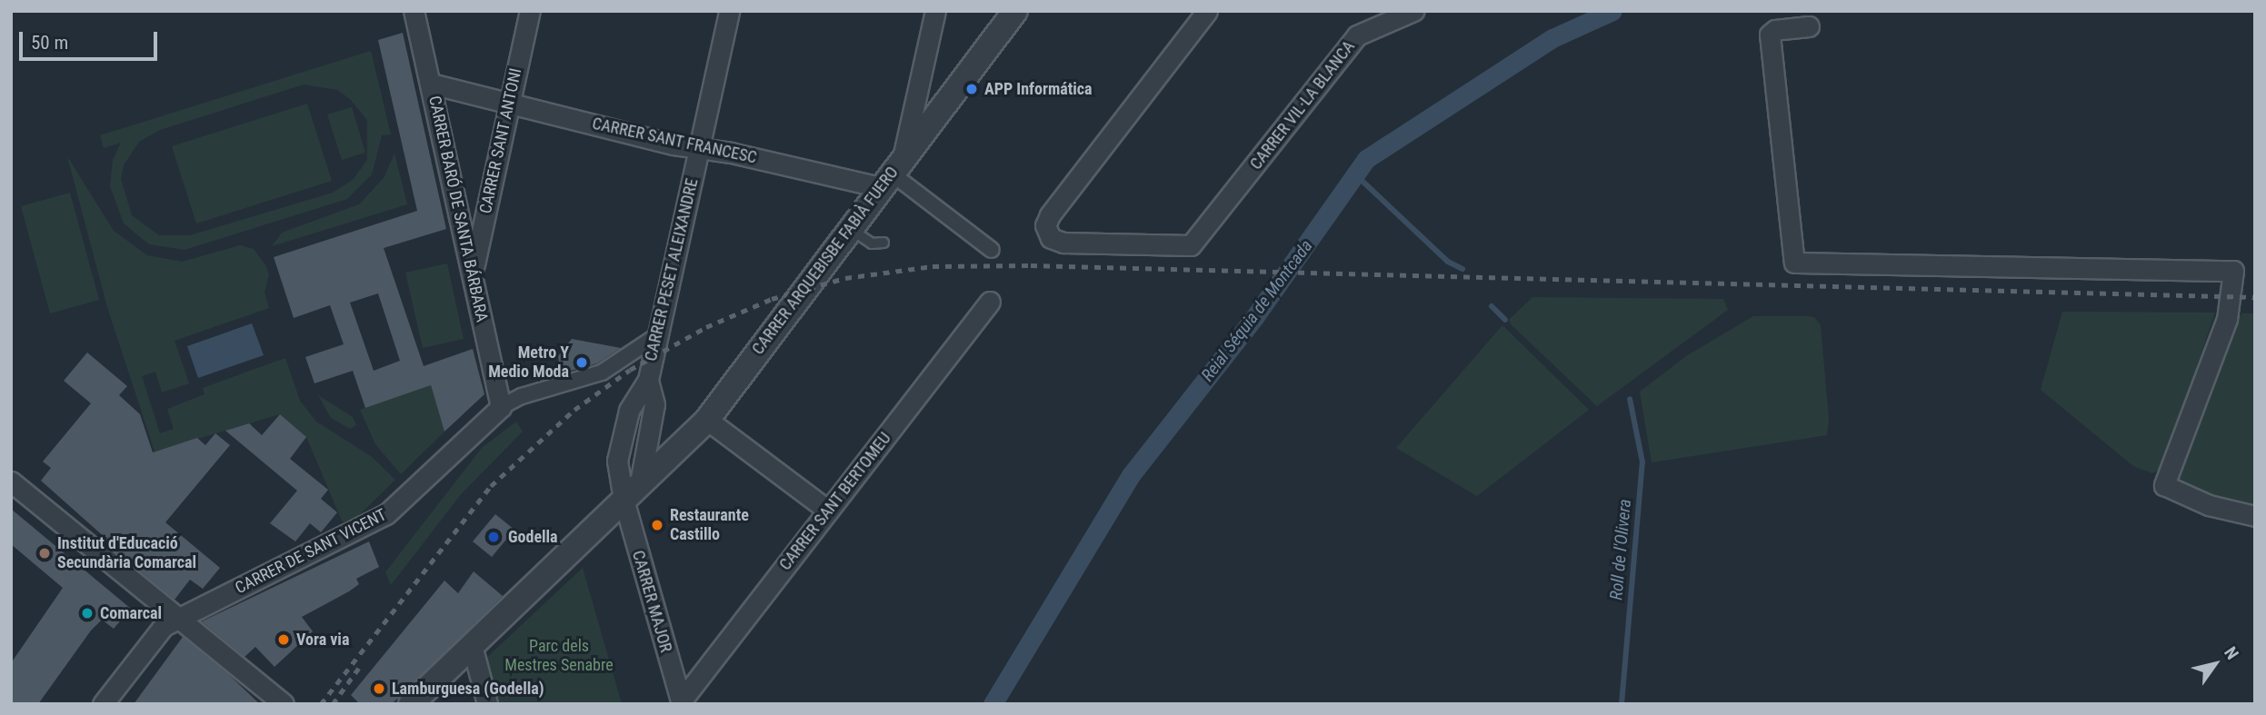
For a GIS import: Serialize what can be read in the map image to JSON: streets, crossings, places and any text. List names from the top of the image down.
{
  "streets": {
    "street": [
      "CARRER VIL·LA BLANCA",
      "CARRER SANT ANTONI",
      "CARRER SANT FRANCESC",
      "CARRER BARÓ DE SANTA BÁRBARA",
      "CARRER ARQUEBISBE FABIÀ FUERO",
      "CARRER PESET ALEIXANDRE",
      "CARRER SANT BERTOMEU",
      "CARRER DE SANT VICENT",
      "CARRER MAJOR"
    ]
  },
  "crossings": [
    ["CARRER SANT ANTONI", "CARRER SANT FRANCESC"],
    ["CARRER SANT ANTONI", "CARRER BARÓ DE SANTA BÁRBARA"],
    ["CARRER SANT FRANCESC", "CARRER BARÓ DE SANTA BÁRBARA"],
    ["CARRER SANT FRANCESC", "CARRER ARQUEBISBE FABIÀ FUERO"],
    ["CARRER SANT FRANCESC", "CARRER PESET ALEIXANDRE"],
    ["CARRER BARÓ DE SANTA BÁRBARA", "CARRER DE SANT VICENT"],
    ["CARRER ARQUEBISBE FABIÀ FUERO", "CARRER PESET ALEIXANDRE"],
    ["CARRER ARQUEBISBE FABIÀ FUERO", "CARRER MAJOR"],
    ["CARRER PESET ALEIXANDRE", "CARRER DE SANT VICENT"],
    ["CARRER PESET ALEIXANDRE", "CARRER MAJOR"],
    ["CARRER SANT BERTOMEU", "CARRER MAJOR"]
  ],
  "water": ["Reial Séquia de Montcada", "Roll de l'Olivera"],
  "parks": ["Parc dels Mestres Senabre"],
  "places": [
    "APP Informática",
    "Metro Y Medio Moda",
    "Restaurante Castillo",
    "Godella",
    "Institut d'Educació Secundària Comarcal",
    "Comarcal",
    "Vora via",
    "Lamburguesa (Godella)"
  ],
  "scale_bar": "50 m",
  "north": "top right"
}
